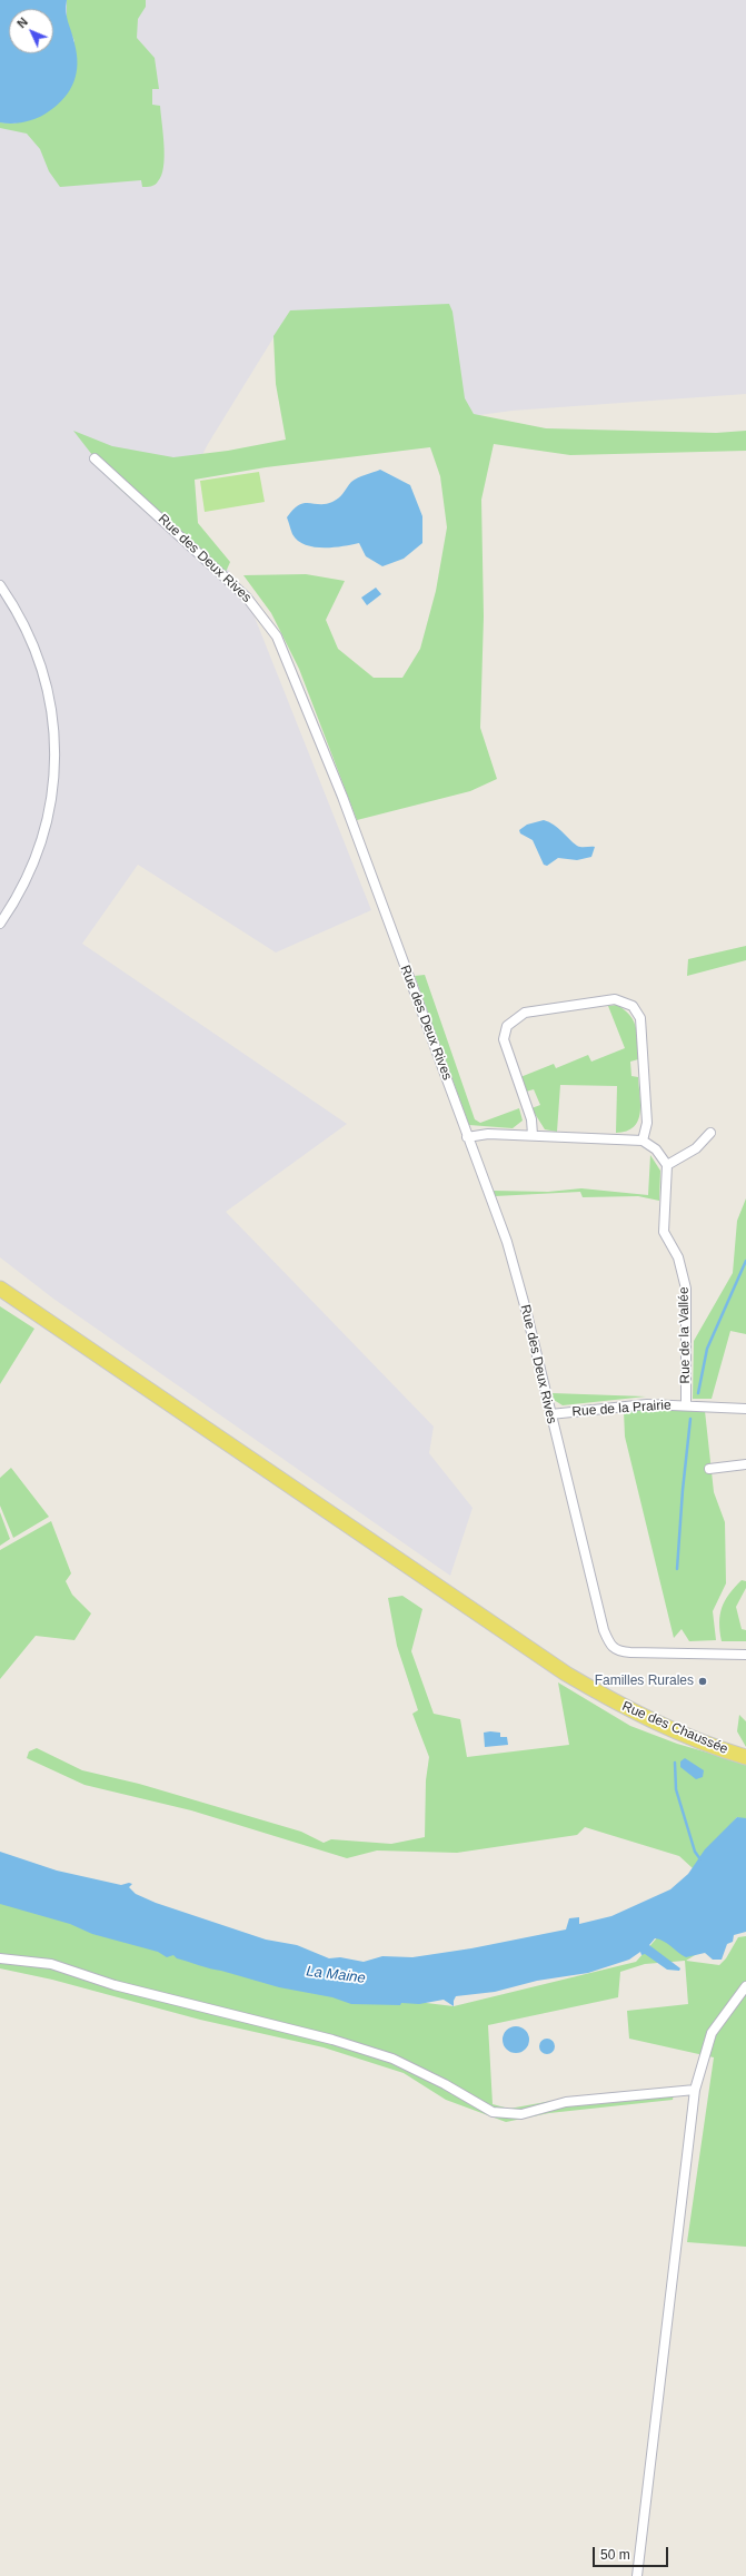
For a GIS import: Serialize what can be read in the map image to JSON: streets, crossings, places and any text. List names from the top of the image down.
{
  "streets": {
    "main road": ["Rue des Chaussée"],
    "street": ["Rue des Deux Rives", "Rue de la Vallée", "Rue de la Prairie"]
  },
  "crossings": [
    ["Rue des Deux Rives", "Rue de la Prairie"],
    ["Rue de la Vallée", "Rue de la Prairie"]
  ],
  "water": ["La Maine"],
  "places": ["Familles Rurales"],
  "scale_bar": "50 m",
  "north": "top left"
}
